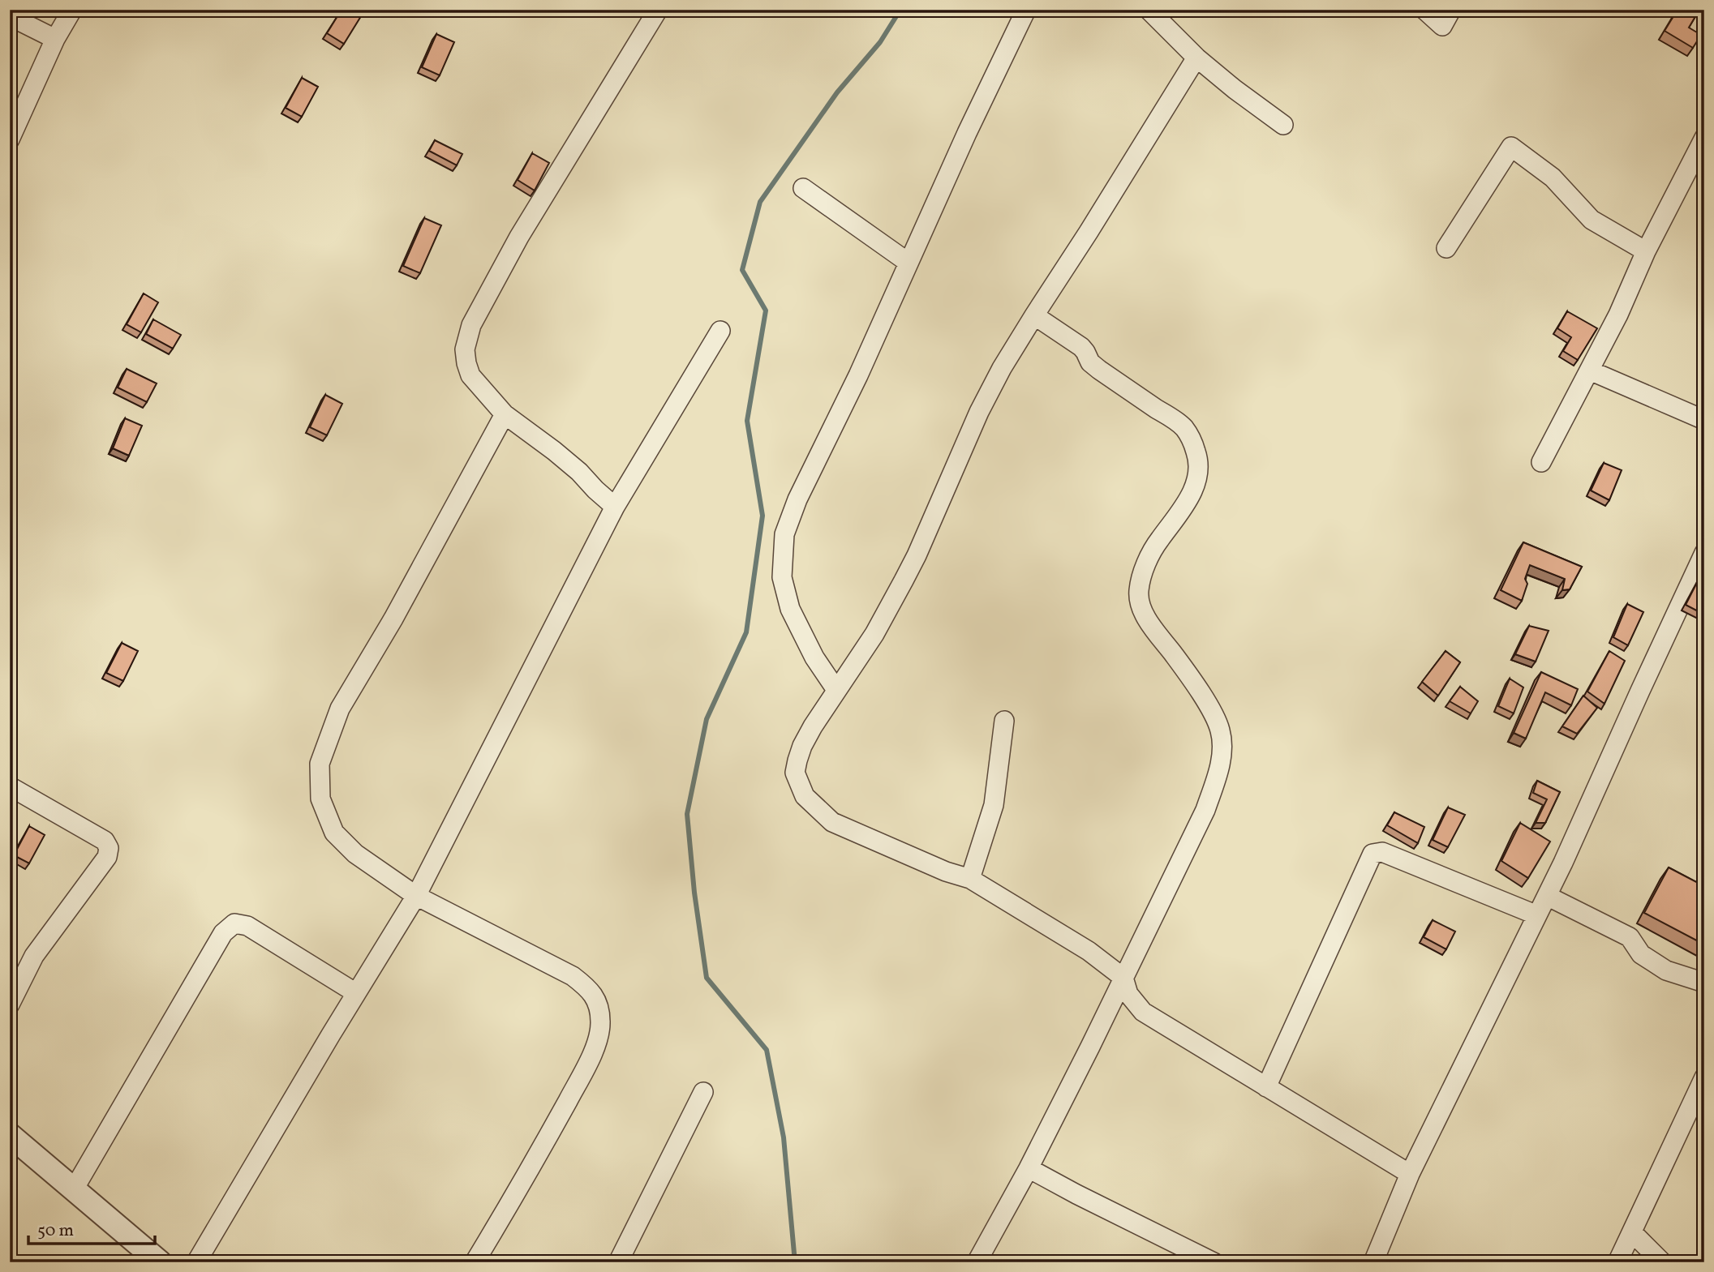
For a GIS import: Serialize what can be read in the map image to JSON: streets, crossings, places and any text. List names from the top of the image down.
{
  "scale_bar": "50 m"
}
